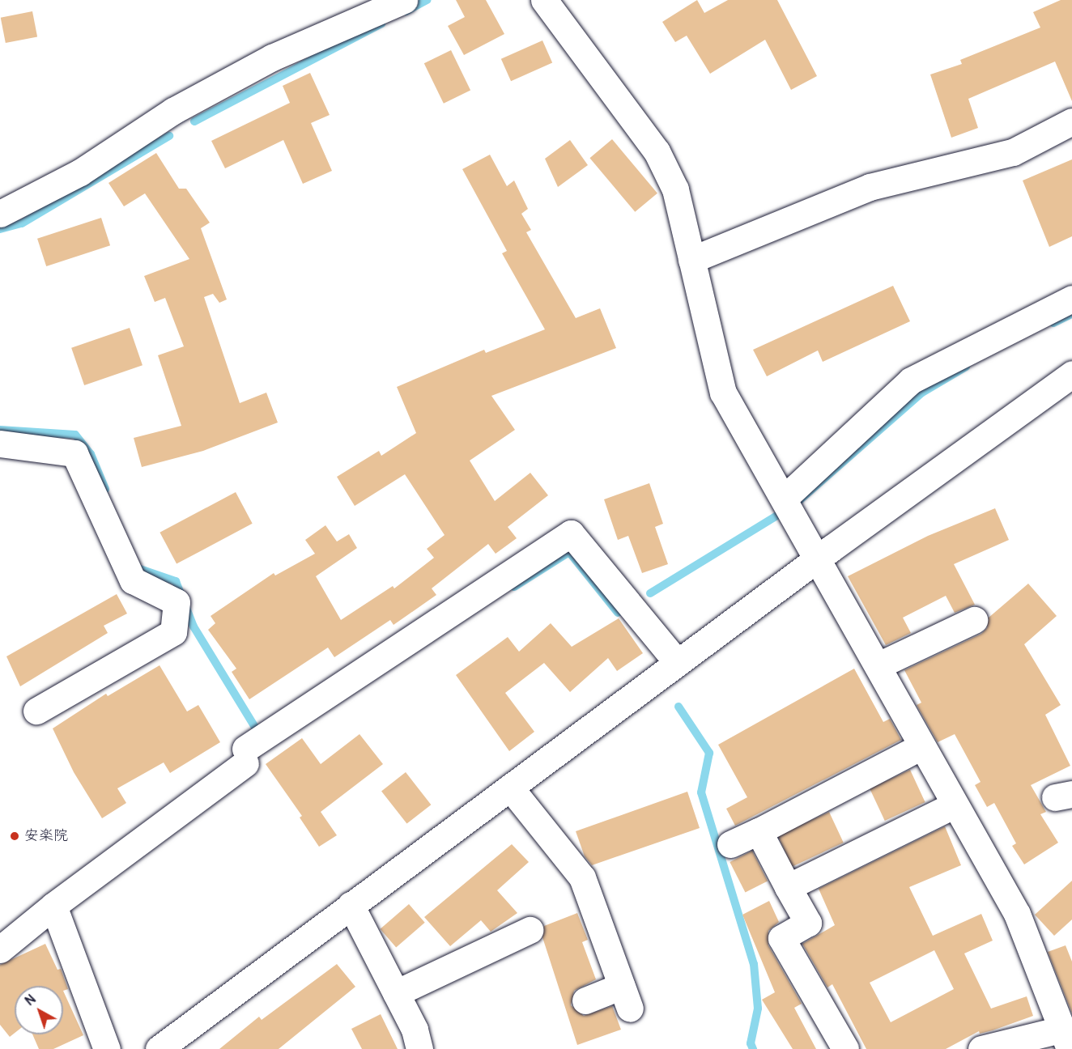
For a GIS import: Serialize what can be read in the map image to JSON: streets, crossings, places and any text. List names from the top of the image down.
{
  "places": ["安楽院"],
  "north": "top left"
}
